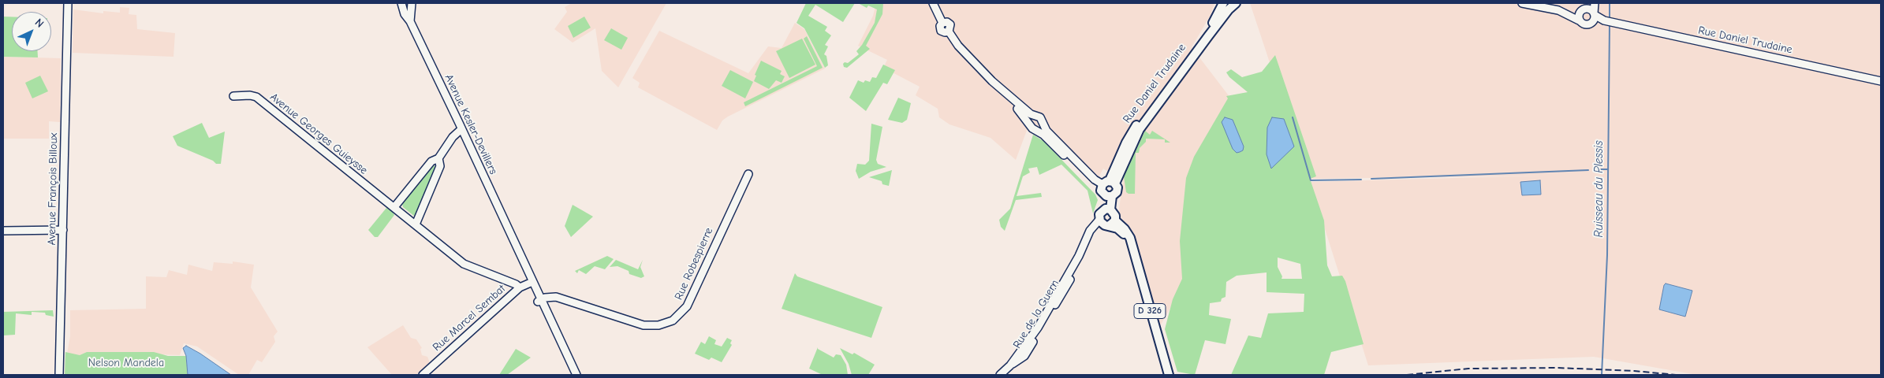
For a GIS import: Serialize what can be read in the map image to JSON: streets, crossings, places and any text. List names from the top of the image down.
{
  "streets": {
    "main road": ["Rue Daniel Trudaine", "D 326"],
    "street": [
      "Avenue Kesler-Devillers",
      "Avenue Georges Guieysse",
      "Avenue François Billoux",
      "Rue Robespierre",
      "Rue de la Guern",
      "Rue Marcel Sembat"
    ]
  },
  "crossings": [
    ["Avenue Kesler-Devillers", "Rue Robespierre"],
    ["Avenue Kesler-Devillers", "Rue Marcel Sembat"],
    ["Avenue Georges Guieysse", "Rue Marcel Sembat"],
    ["D 326", "Rue de la Guern"]
  ],
  "water": ["Ruisseau du Plessis"],
  "parks": ["Nelson Mandela"],
  "north": "top right"
}
